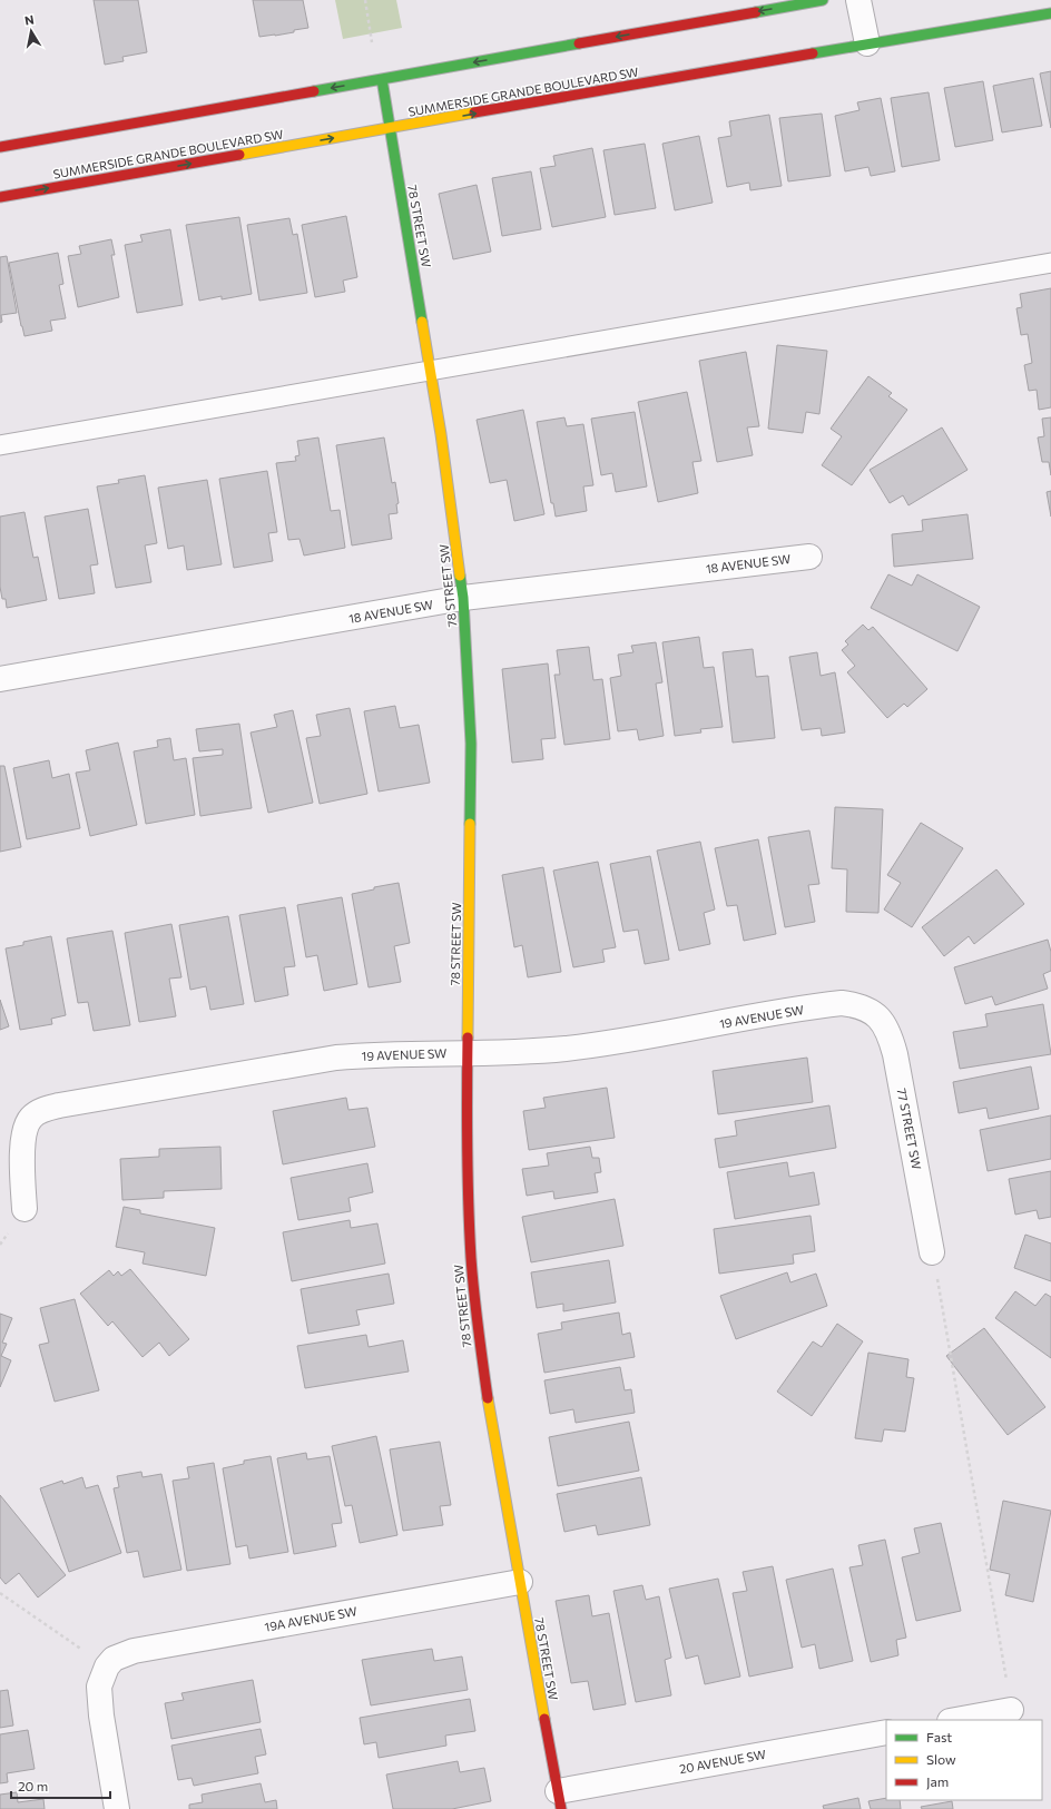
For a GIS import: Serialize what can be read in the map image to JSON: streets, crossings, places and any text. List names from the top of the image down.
{
  "streets": {
    "street": [
      "SUMMERSIDE GRANDE BOULEVARD SW",
      "78 STREET SW",
      "18 AVENUE SW",
      "19 AVENUE SW",
      "77 STREET SW",
      "19A AVENUE SW",
      "20 AVENUE SW"
    ]
  },
  "crossings": [
    ["SUMMERSIDE GRANDE BOULEVARD SW", "78 STREET SW"],
    ["78 STREET SW", "18 AVENUE SW"],
    ["78 STREET SW", "19 AVENUE SW"],
    ["78 STREET SW", "19A AVENUE SW"],
    ["78 STREET SW", "20 AVENUE SW"],
    ["19 AVENUE SW", "77 STREET SW"]
  ],
  "legend": ["Fast", "Slow", "Jam"],
  "scale_bar": "20 m",
  "north": "top"
}
